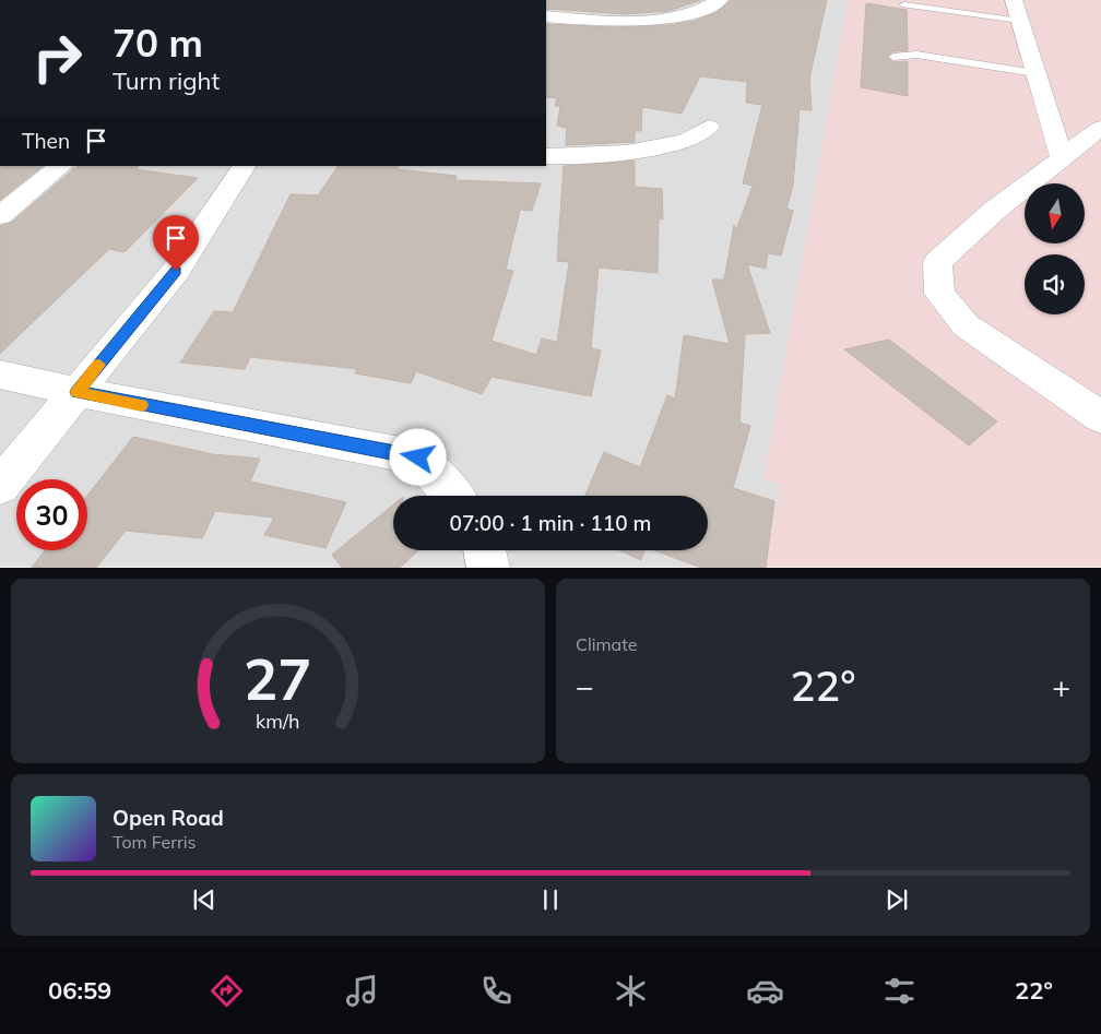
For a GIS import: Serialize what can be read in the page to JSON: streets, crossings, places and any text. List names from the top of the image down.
{
  "north": "bottom",
  "page": {
    "turn": ["70 m", "Turn right"],
    "then": "Then",
    "limit": "30",
    "trip": "07:00 · 1 min · 110 m",
    "tile": "Climate",
    "heat": ["−", "22°", "+"],
    "song": ["Open Road", "Tom Ferris"],
    "tabs": ["06:59", "22°"],
    "gauge": ["27", "km/h"]
  }
}
